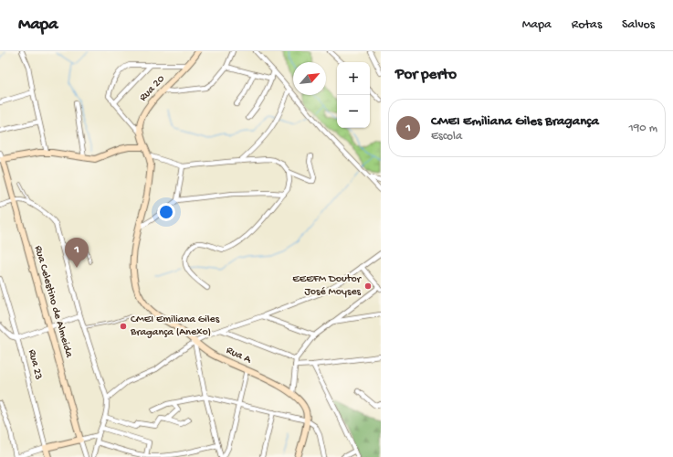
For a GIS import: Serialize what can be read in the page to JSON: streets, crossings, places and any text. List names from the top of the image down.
{
  "streets": {
    "street": [
      "Rua 20",
      "Rua Celestino de Almeida",
      "Rua A",
      "Rua 23"
    ]
  },
  "crossings": [
    ["Rua 20", "Rua A"]
  ],
  "places": ["EEEFM Doutor José Moyses", "CMEI Emiliana Giles Bragança (Anexo)"],
  "north": "top right",
  "page": {
    "header": "Mapa",
    "nav": ["Mapa", "Rotas", "Salvos"],
    "heading": "Por perto",
    "map_buttons": ["+", "−"],
    "list": [
      {
        "mark": "1",
        "name": "CMEI Emiliana Giles Bragança",
        "note": "Escola",
        "value": "190 m"
      }
    ],
    "pins": "1"
  }
}
